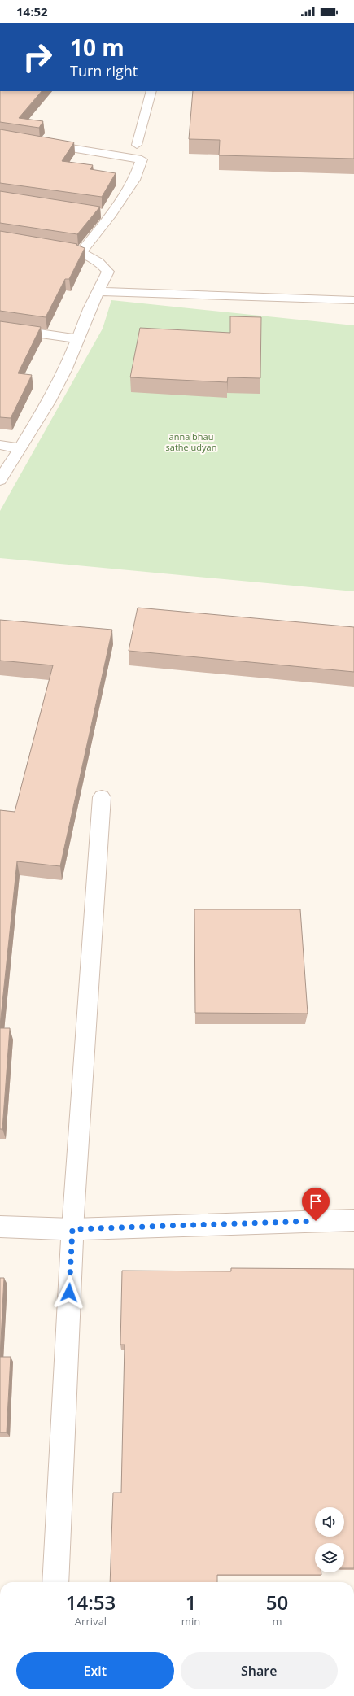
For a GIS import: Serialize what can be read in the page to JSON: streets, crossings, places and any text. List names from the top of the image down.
{
  "parks": ["anna bhau sathe udyan"],
  "page": {
    "status": "14:52",
    "turn": ["10 m", "Turn right"],
    "eta": [
      "14:53",
      "Arrival",
      "1",
      "min",
      "50",
      "m"
    ],
    "buttons": ["Exit", "Share"]
  }
}
